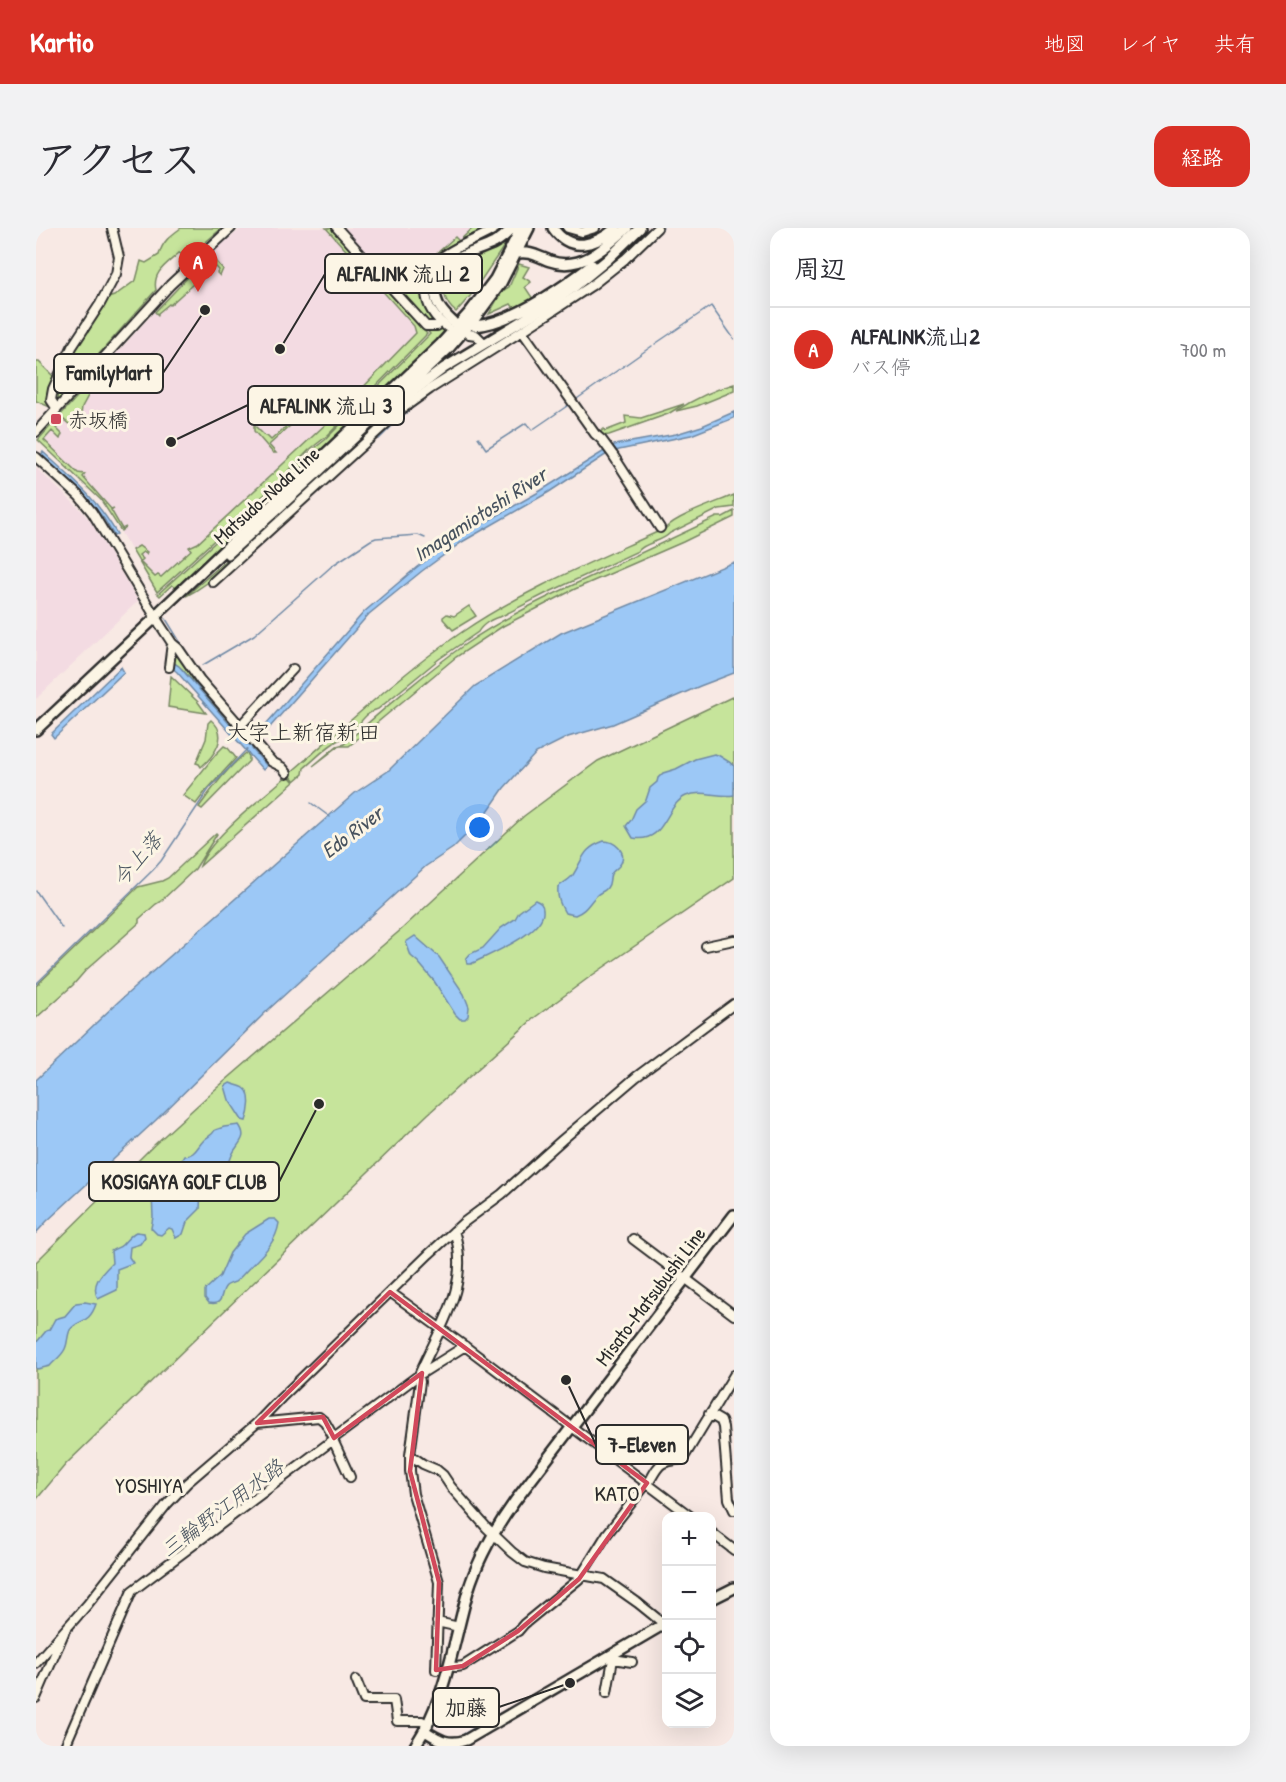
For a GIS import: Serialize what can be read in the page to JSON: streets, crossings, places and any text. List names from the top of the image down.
{
  "streets": {
    "main road": ["Matsudo-Noda Line", "Misato-Matsubushi Line"]
  },
  "districts": ["大字上新宿新田", "YOSHIYA", "KATO"],
  "water": [
    "Imagamiotoshi River",
    "Edo River",
    "今上落",
    "三輪野江用水路"
  ],
  "places": {
    "other": [
      "FamilyMart",
      "ALFALINK 流山 2",
      "ALFALINK 流山 3",
      "KOSIGAYA GOLF CLUB",
      "7-Eleven",
      "加藤"
    ],
    "transit": ["赤坂橋"]
  },
  "page": {
    "header": "Kartio",
    "nav": ["地図", "レイヤ", "共有"],
    "title": "アクセス",
    "buttons": "経路",
    "heading": "周辺",
    "pins": "A",
    "list": [
      {
        "mark": "A",
        "name": "ALFALINK流山2",
        "note": "バス停",
        "value": "700 m"
      }
    ],
    "map_buttons": ["+", "−"]
  }
}
